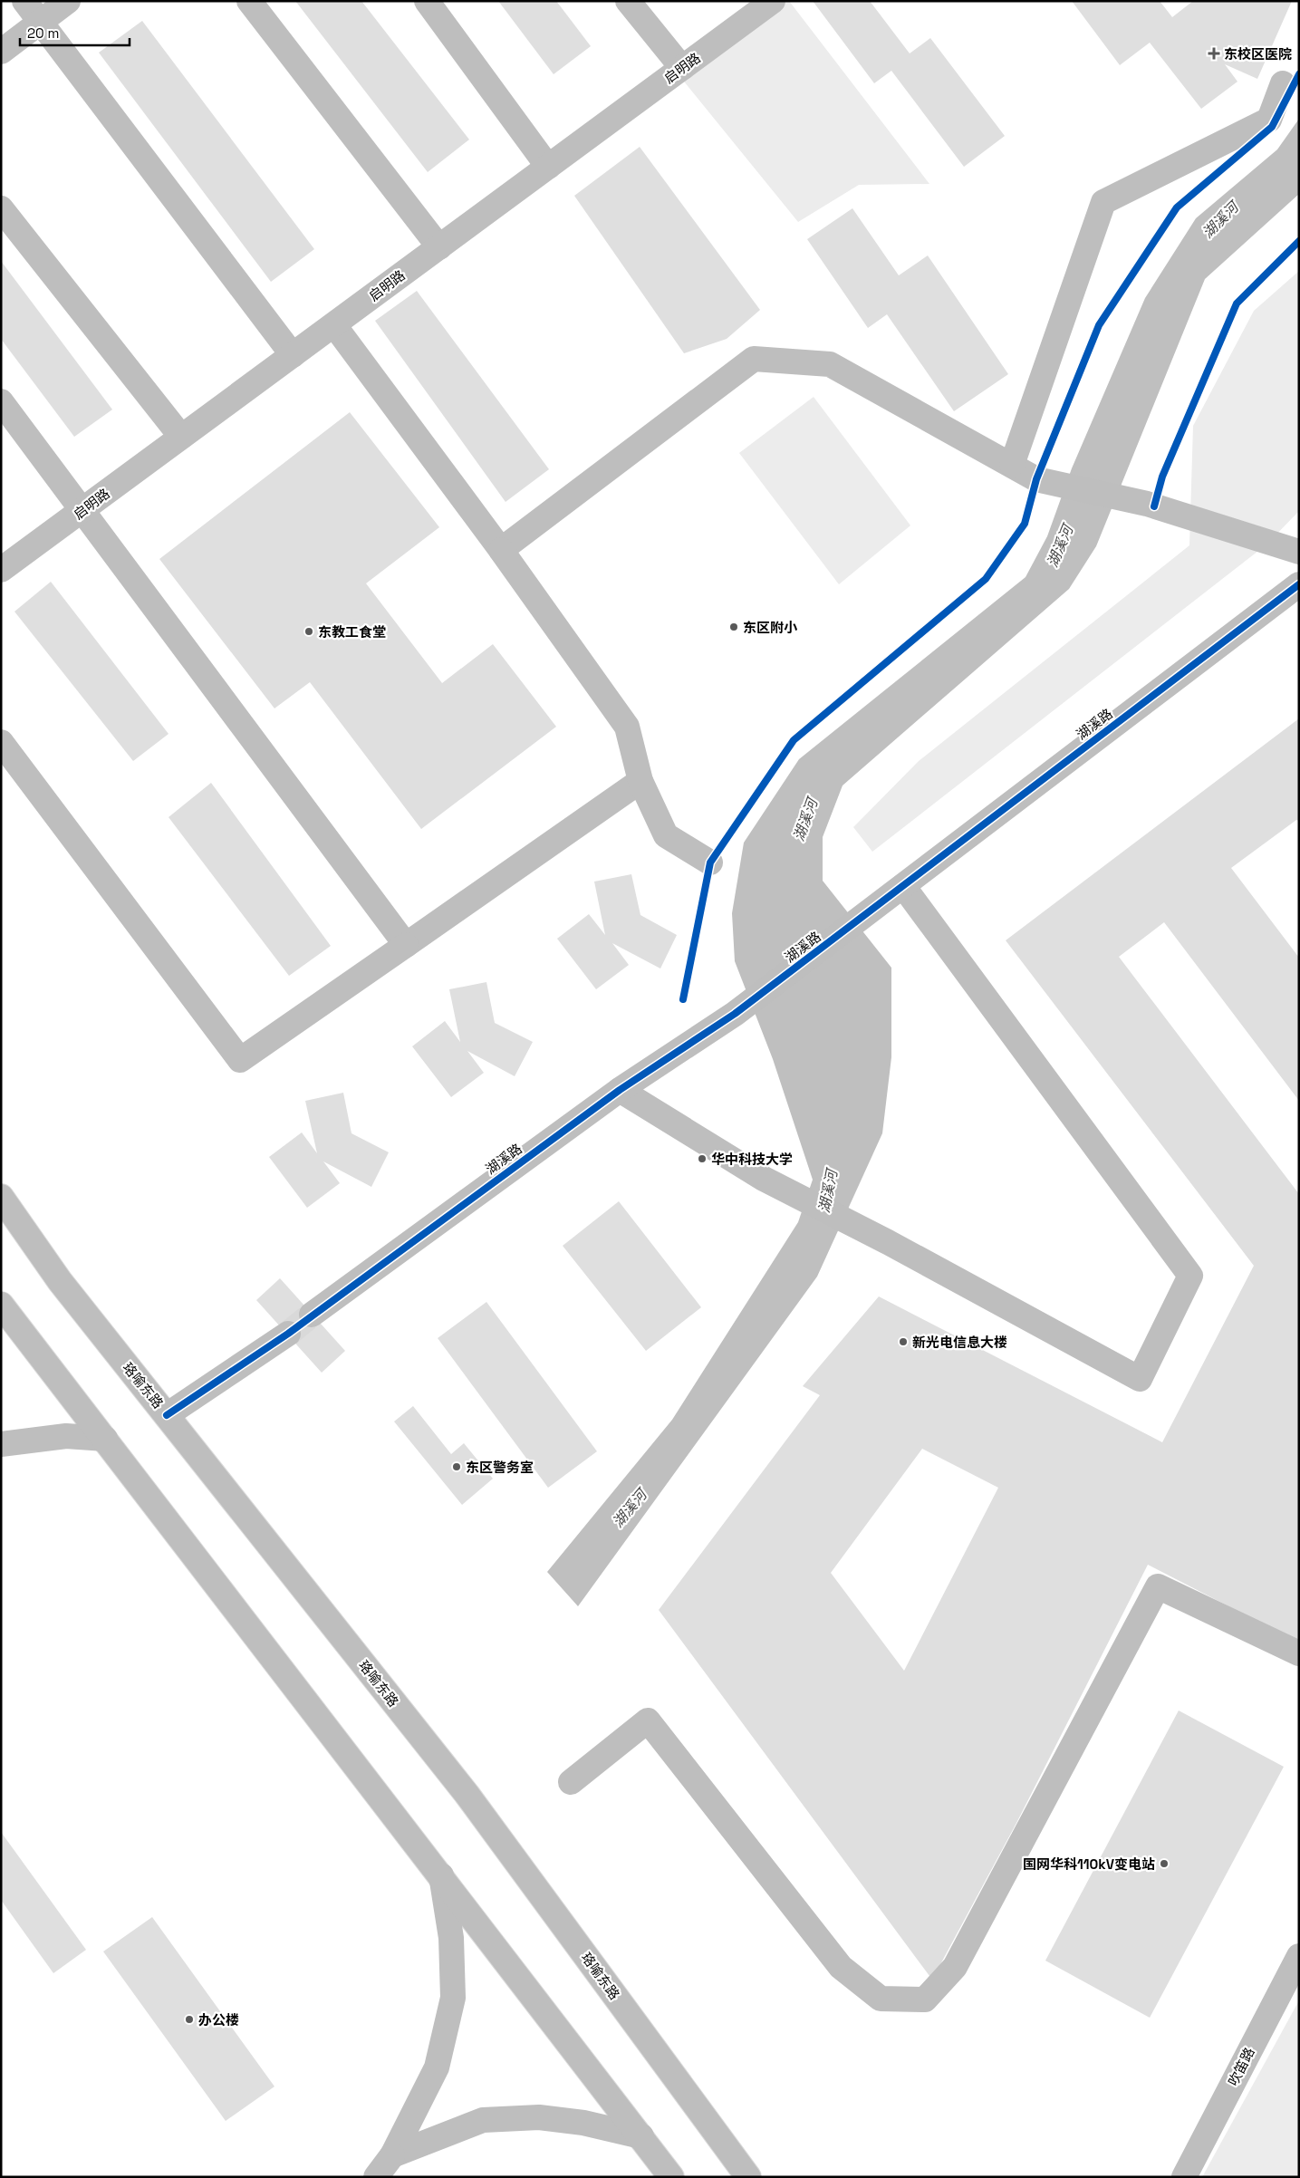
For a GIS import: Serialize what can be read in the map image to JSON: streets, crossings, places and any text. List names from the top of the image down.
{
  "streets": {
    "main road": [
      "启明路",
      "湖溪路",
      "珞喻东路",
      "吹笛路"
    ]
  },
  "water": ["湖溪河"],
  "places": {
    "health": ["东校区医院"],
    "other": [
      "东区附小",
      "东教工食堂",
      "华中科技大学",
      "新光电信息大楼",
      "东区警务室",
      "国网华科110kV变电站",
      "办公楼"
    ]
  },
  "scale_bar": "20 m"
}
